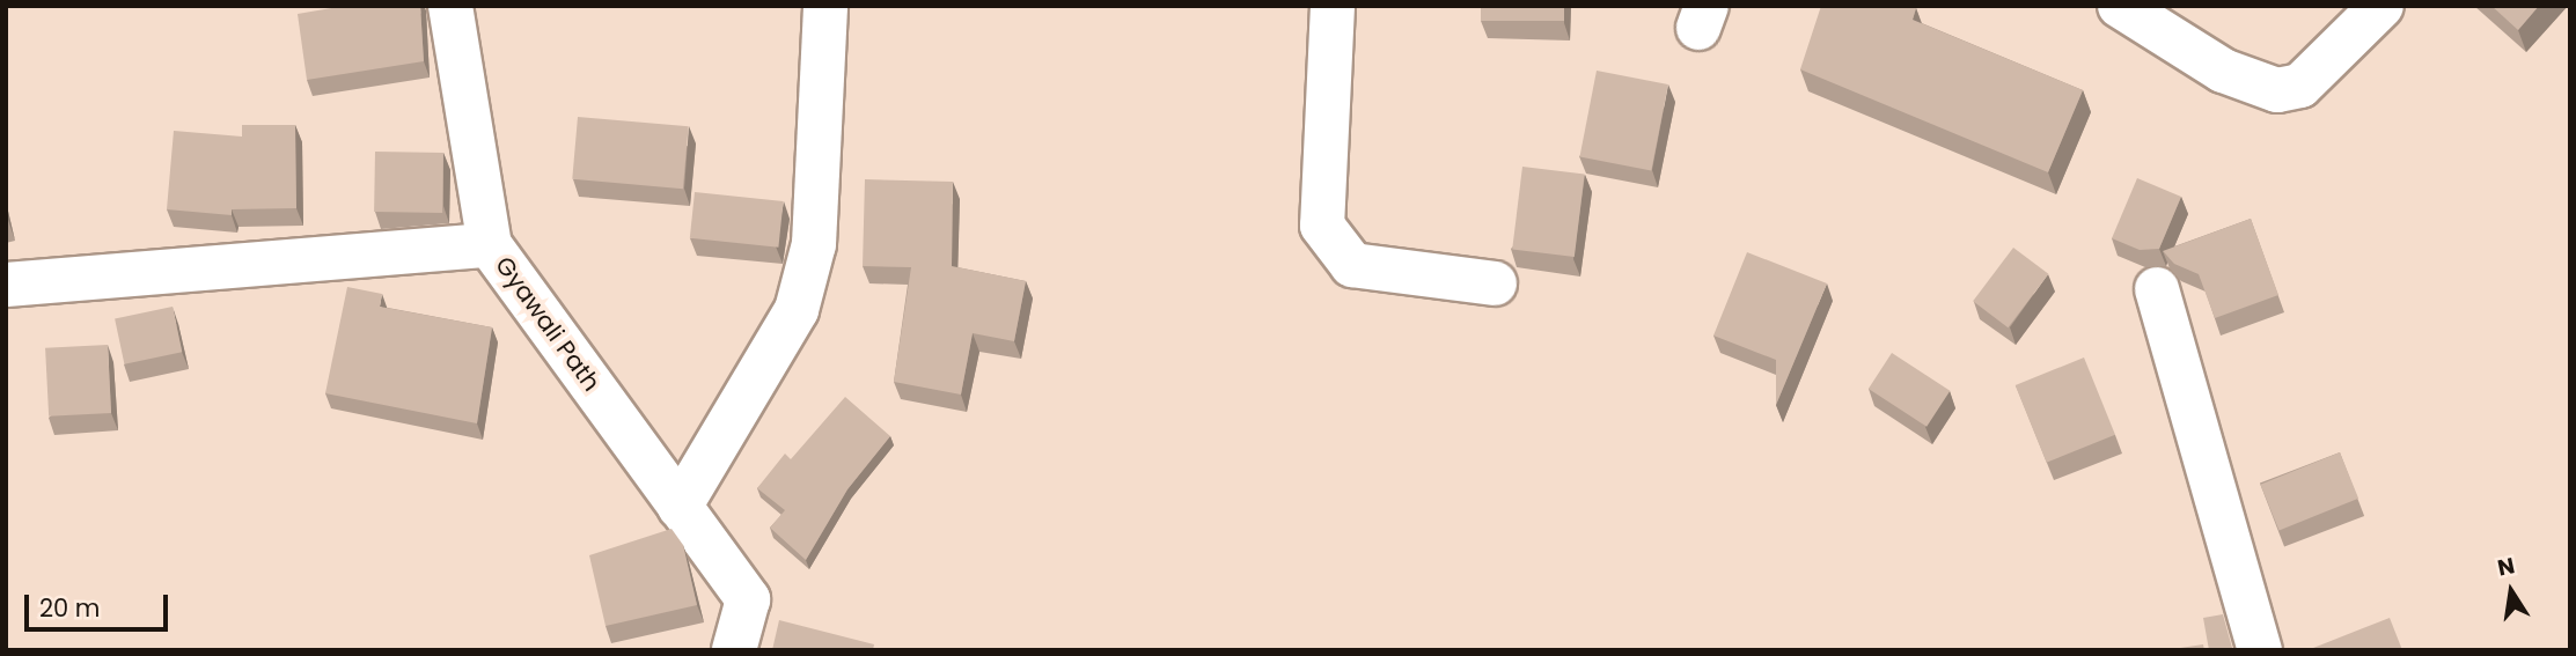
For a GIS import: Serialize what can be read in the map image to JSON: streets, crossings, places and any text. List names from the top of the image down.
{
  "streets": {
    "street": ["Gyawali Path"]
  },
  "scale_bar": "20 m",
  "north": "top"
}
